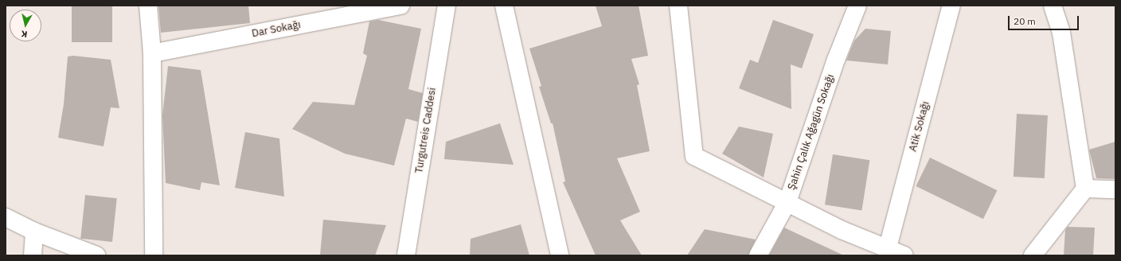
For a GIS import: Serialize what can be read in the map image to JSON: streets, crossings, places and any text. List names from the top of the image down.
{
  "streets": {
    "street": [
      "Dar Sokağı",
      "Atik Sokağı",
      "Turgutreis Caddesi",
      "Şahin Çalık Ağagün Sokağı"
    ]
  },
  "scale_bar": "20 m",
  "north": "bottom"
}
